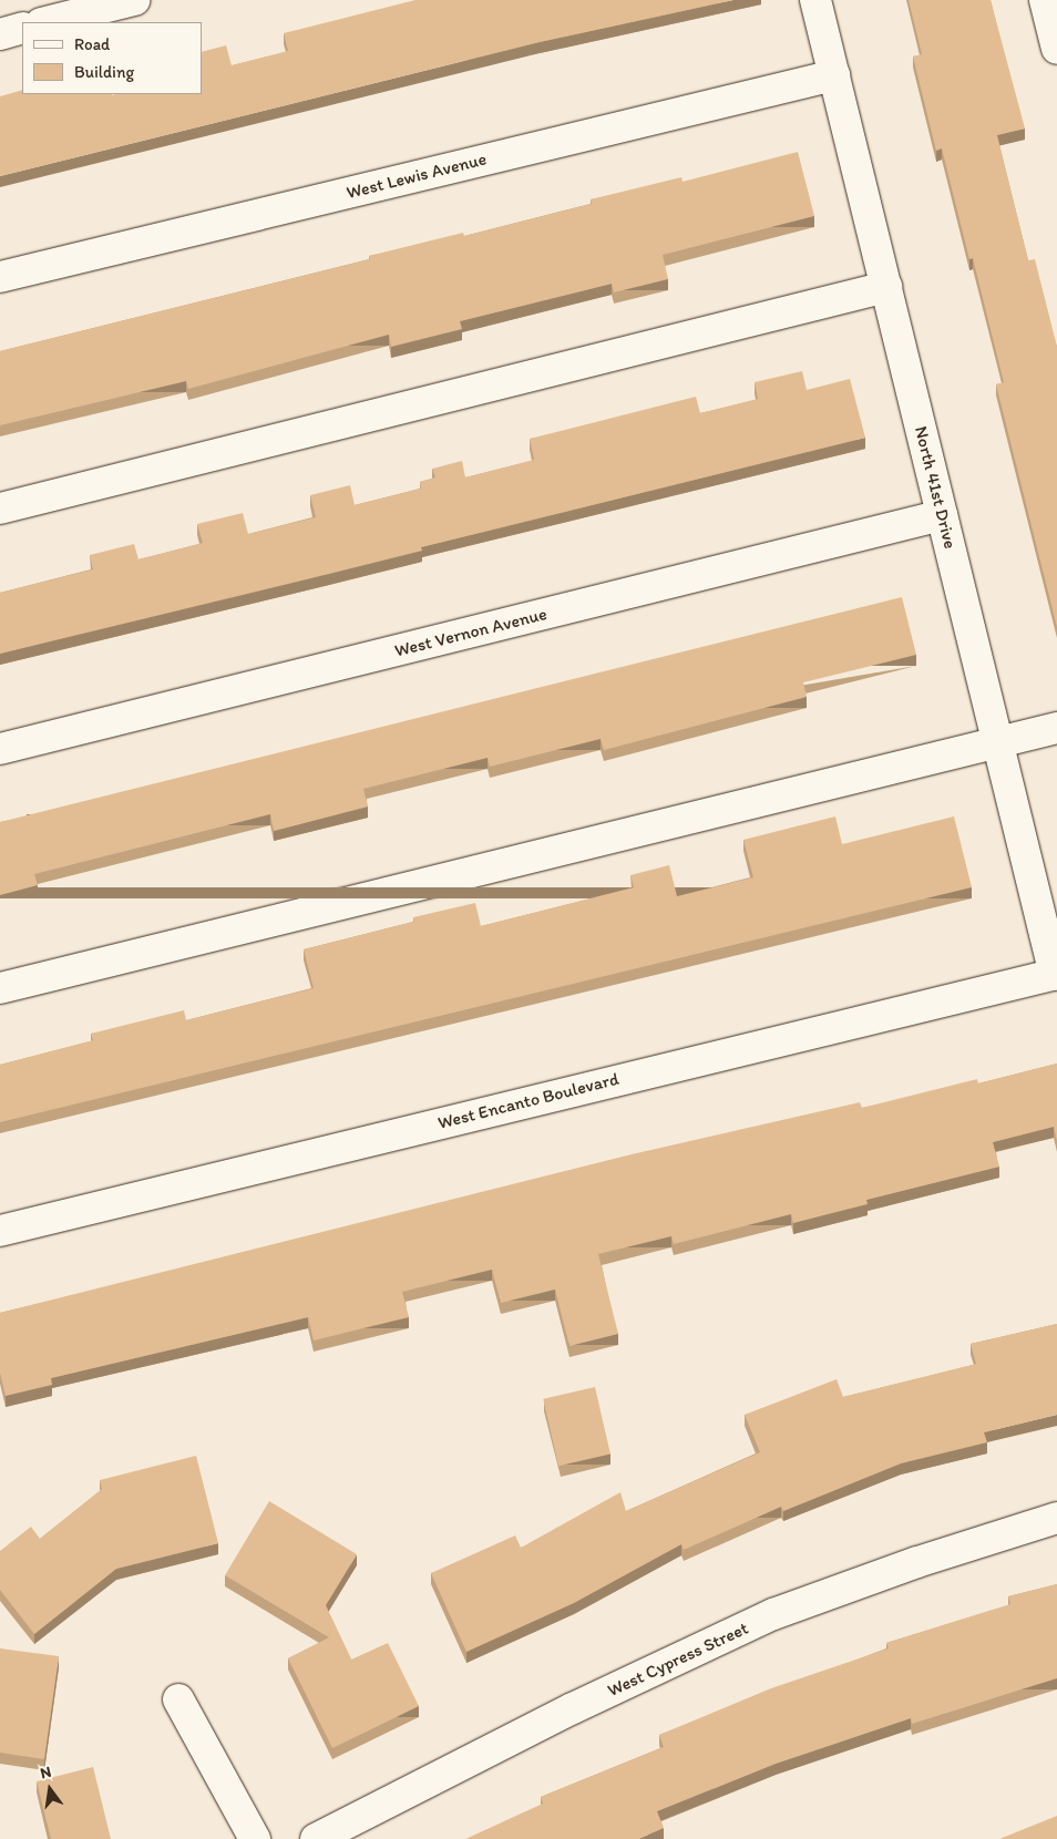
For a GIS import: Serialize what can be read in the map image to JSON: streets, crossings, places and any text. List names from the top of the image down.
{
  "streets": {
    "street": [
      "West Lewis Avenue",
      "North 41st Drive",
      "West Vernon Avenue",
      "West Encanto Boulevard",
      "West Cypress Street"
    ]
  },
  "crossings": [
    ["West Lewis Avenue", "North 41st Drive"],
    ["North 41st Drive", "West Vernon Avenue"],
    ["North 41st Drive", "West Encanto Boulevard"]
  ],
  "legend": ["Road", "Building"],
  "north": "top"
}
